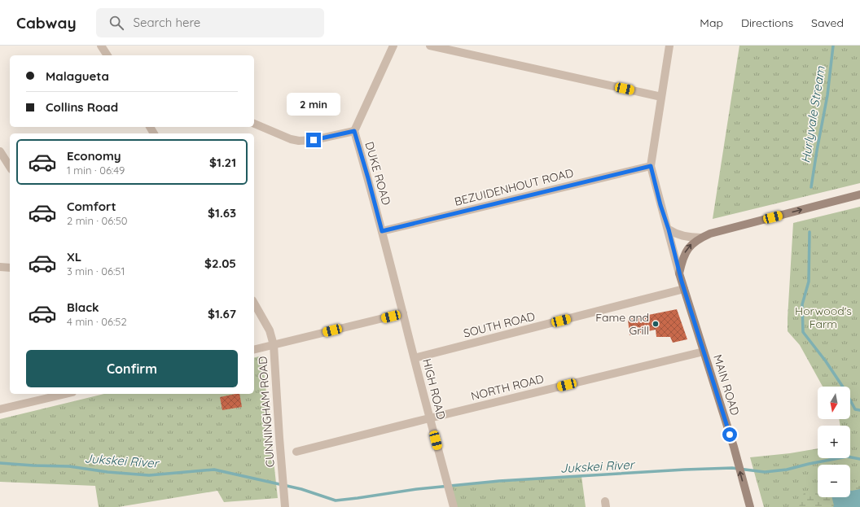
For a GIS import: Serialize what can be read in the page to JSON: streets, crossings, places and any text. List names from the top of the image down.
{
  "streets": {
    "main road": ["MAIN ROAD"],
    "street": [
      "DUKE ROAD",
      "BEZUIDENHOUT ROAD",
      "SOUTH ROAD",
      "NORTH ROAD",
      "HIGH ROAD",
      "CUNNINGHAM ROAD"
    ]
  },
  "crossings": [
    ["DUKE ROAD", "BEZUIDENHOUT ROAD"],
    ["DUKE ROAD", "HIGH ROAD"],
    ["SOUTH ROAD", "MAIN ROAD"],
    ["SOUTH ROAD", "HIGH ROAD"],
    ["MAIN ROAD", "NORTH ROAD"],
    ["NORTH ROAD", "HIGH ROAD"]
  ],
  "one_way": ["MAIN ROAD"],
  "water": ["Hurlyvale Stream", "Jukskei River"],
  "parks": ["Horwood's Farm"],
  "places": ["Fame and Grill"],
  "north": "bottom",
  "page": {
    "header": "Cabway",
    "search": "Search here",
    "nav": ["Map", "Directions", "Saved"],
    "banner": ["Malagueta", "Collins Road"],
    "bubble": "2 min",
    "list": [
      {
        "name": "Economy",
        "note": "1 min · 06:49",
        "value": "$1.21"
      },
      {
        "name": "Comfort",
        "note": "2 min · 06:50",
        "value": "$1.63"
      },
      {
        "name": "XL",
        "note": "3 min · 06:51",
        "value": "$2.05"
      },
      {
        "name": "Black",
        "note": "4 min · 06:52",
        "value": "$1.67"
      }
    ],
    "buttons": "Confirm",
    "map_buttons": ["+", "−"]
  }
}
